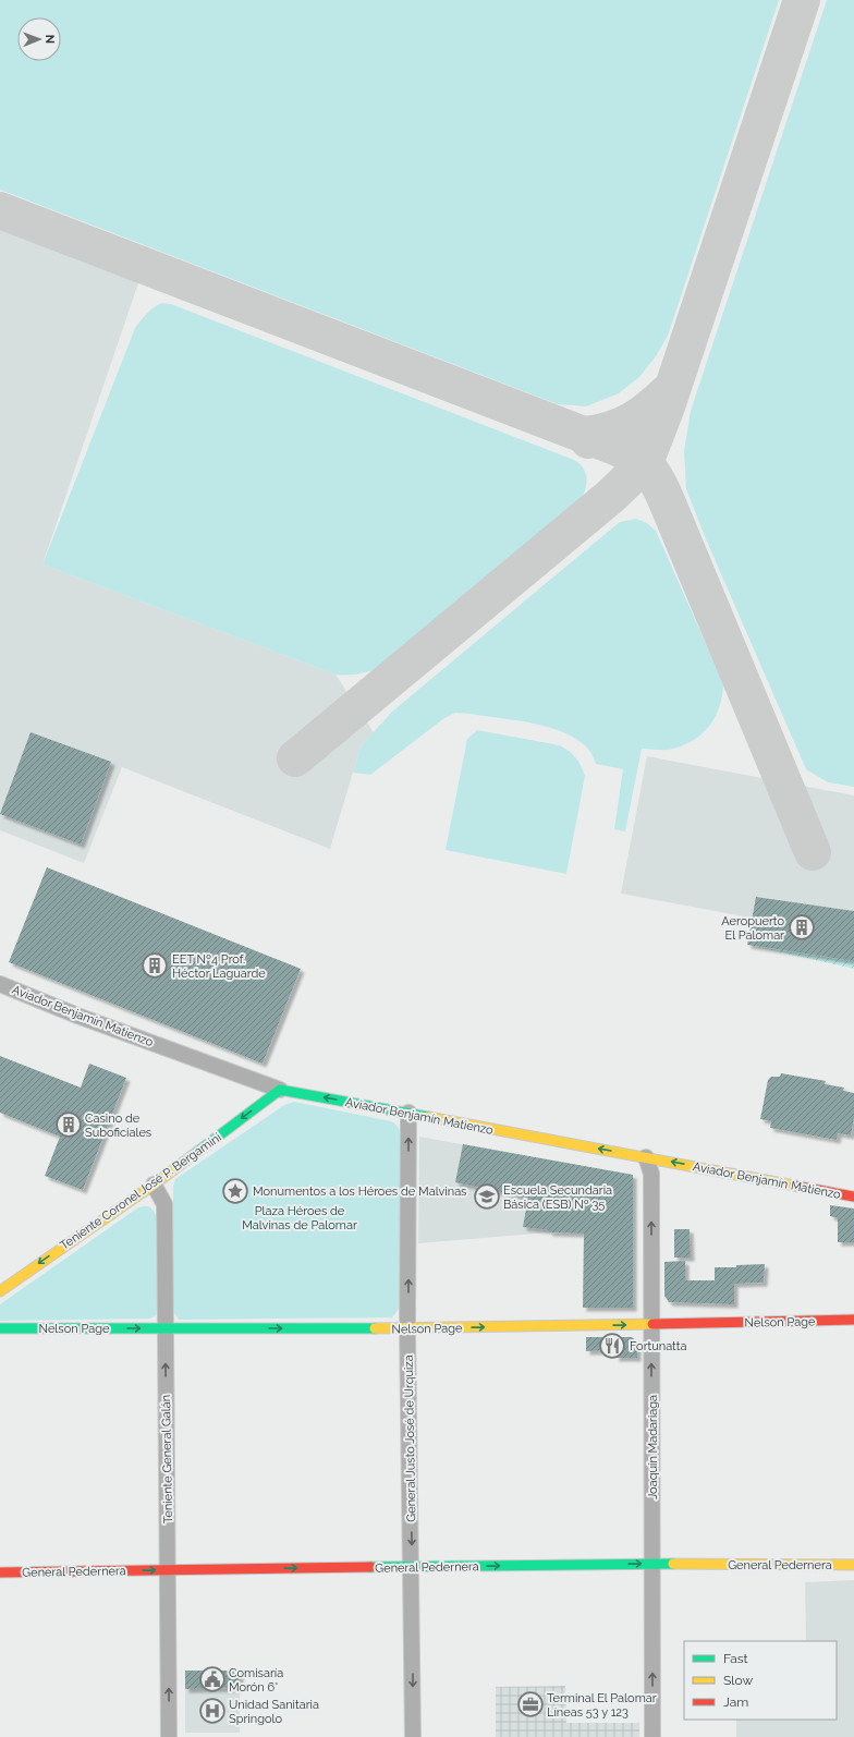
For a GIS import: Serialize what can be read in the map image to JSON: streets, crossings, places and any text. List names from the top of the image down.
{
  "streets": {
    "street": [
      "Aviador Benjamín Matienzo",
      "Teniente Coronel José P. Bergamini",
      "Nelson Page",
      "General Justo José de Urquiza",
      "Joaquín Madariaga",
      "Teniente General Galán",
      "General Pedernera"
    ]
  },
  "crossings": [
    ["Aviador Benjamín Matienzo", "Teniente Coronel José P. Bergamini"],
    ["Aviador Benjamín Matienzo", "General Justo José de Urquiza"],
    ["Aviador Benjamín Matienzo", "Joaquín Madariaga"],
    ["Teniente Coronel José P. Bergamini", "Teniente General Galán"],
    ["Nelson Page", "General Justo José de Urquiza"],
    ["Nelson Page", "Joaquín Madariaga"],
    ["Nelson Page", "Teniente General Galán"],
    ["General Justo José de Urquiza", "General Pedernera"],
    ["Joaquín Madariaga", "General Pedernera"],
    ["Teniente General Galán", "General Pedernera"]
  ],
  "one_way": [
    "Aviador Benjamín Matienzo",
    "Teniente Coronel José P. Bergamini",
    "Nelson Page",
    "Joaquín Madariaga",
    "Teniente General Galán",
    "General Pedernera"
  ],
  "parks": ["Plaza Héroes de Malvinas de Palomar"],
  "places": {
    "building": ["Aeropuerto El Palomar", "EET Nº4 Prof. Héctor Laguarde", "Casino de Suboficiales"],
    "place": ["Monumentos a los Héroes de Malvinas"],
    "school or university": ["Escuela Secundaria Básica (ESB) Nº 35"],
    "restaurant": ["Fortunatta"],
    "public building": ["Comisaría Morón 6°"],
    "office": ["Terminal El Palomar Líneas 53 y 123"],
    "hospital": ["Unidad Sanitaria Springolo"]
  },
  "legend": ["Fast", "Slow", "Jam"],
  "north": "right"
}
